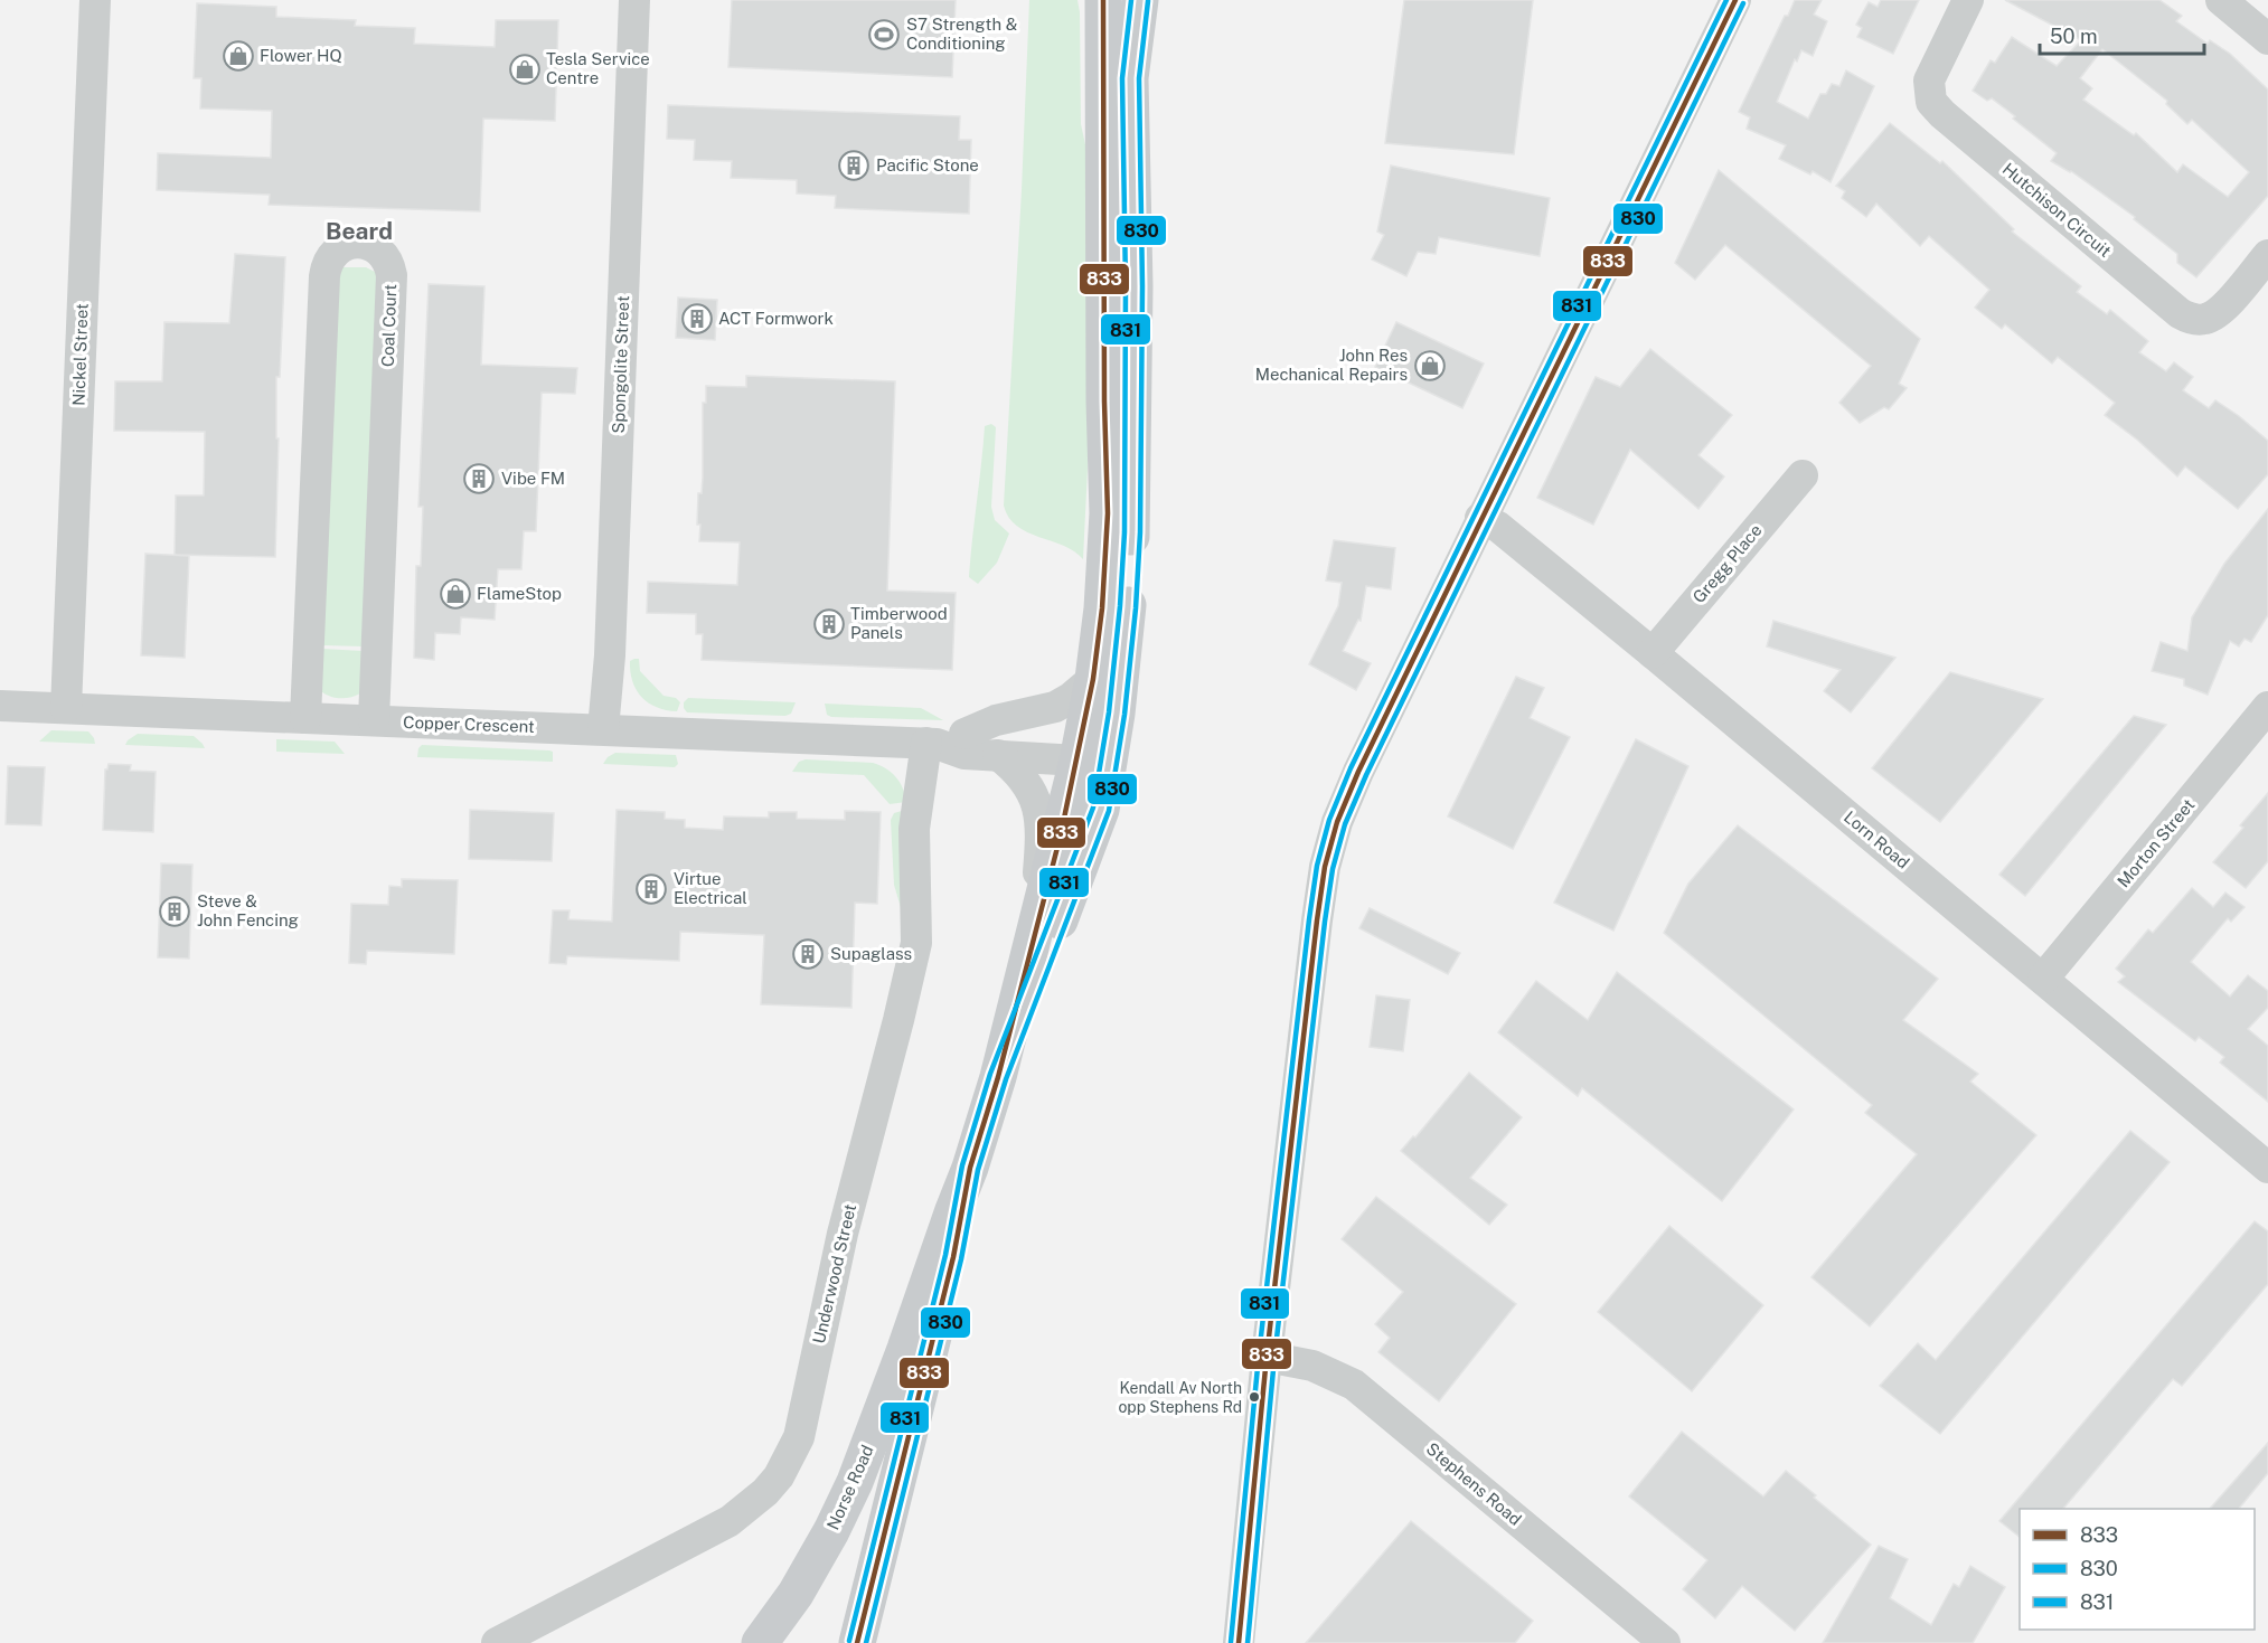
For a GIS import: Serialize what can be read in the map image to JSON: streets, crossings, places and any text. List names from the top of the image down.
{
  "streets": {
    "main road": ["Norse Road"],
    "street": [
      "Hutchison Circuit",
      "Coal Court",
      "Nickel Street",
      "Spongolite Street",
      "Gregg Place",
      "Copper Crescent",
      "Lorn Road",
      "Morton Street",
      "Underwood Street",
      "Stephens Road"
    ]
  },
  "crossings": [
    ["Coal Court", "Copper Crescent"],
    ["Nickel Street", "Copper Crescent"],
    ["Spongolite Street", "Copper Crescent"],
    ["Gregg Place", "Lorn Road"],
    ["Copper Crescent", "Underwood Street"],
    ["Copper Crescent", "Norse Road"],
    ["Lorn Road", "Morton Street"]
  ],
  "districts": ["Beard"],
  "places": {
    "sports": ["S7 Strength & Conditioning"],
    "shop": [
      "Flower HQ",
      "Tesla Service Centre",
      "John Res Mechanical Repairs",
      "FlameStop"
    ],
    "building": [
      "Pacific Stone",
      "ACT Formwork",
      "Vibe FM",
      "Timberwood Panels",
      "Virtue Electrical",
      "Steve & John Fencing",
      "Supaglass"
    ],
    "other": ["Kendall Av North opp Stephens Rd"]
  },
  "lines": ["transit line 833", "transit line 831", "transit line 830"],
  "legend": ["833", "830", "831"],
  "scale_bar": "50 m"
}
